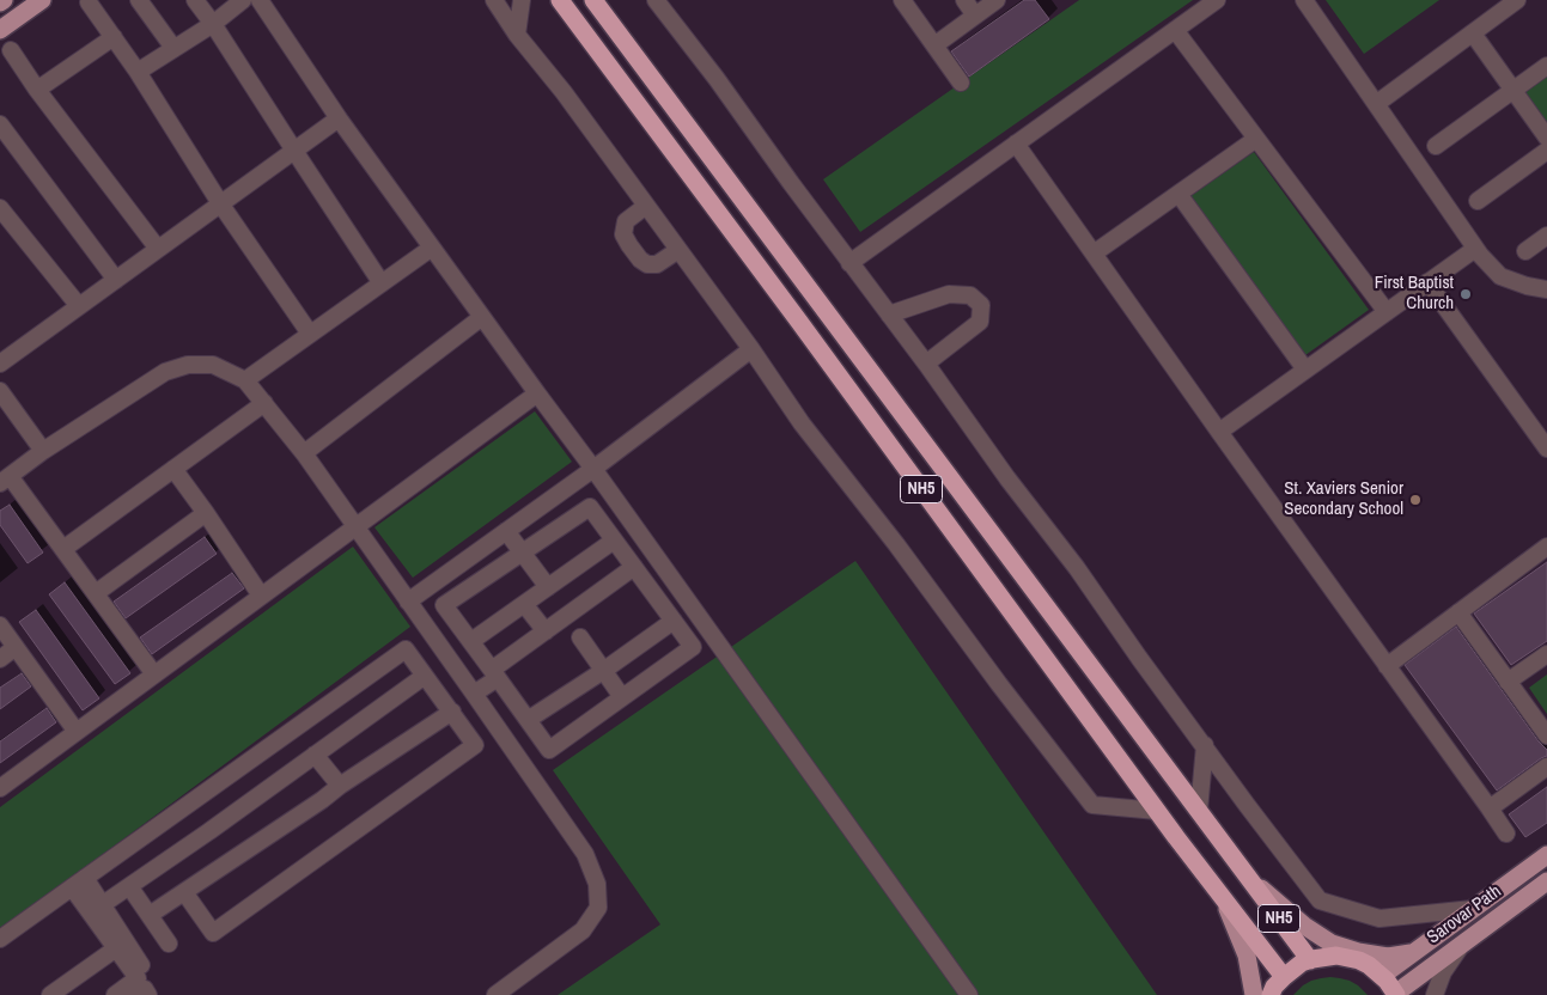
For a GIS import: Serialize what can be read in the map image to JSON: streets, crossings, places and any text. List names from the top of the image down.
{
  "streets": {
    "highway": ["NH5"],
    "main road": ["Sarovar Path"]
  },
  "places": ["First Baptist Church", "St. Xaviers Senior Secondary School"]
}
